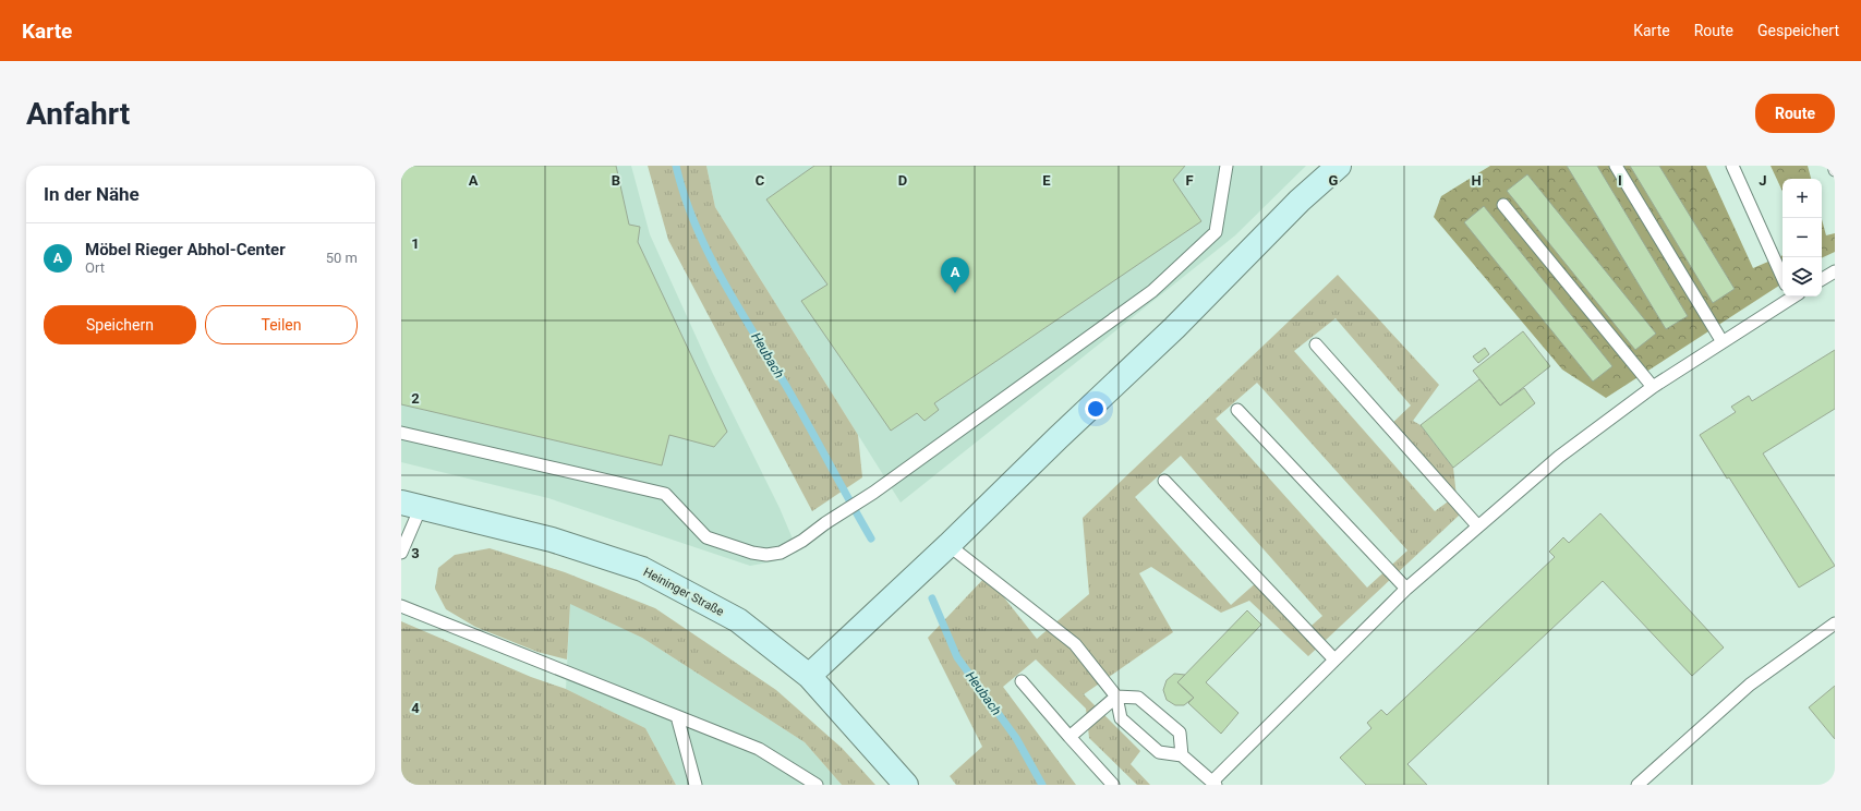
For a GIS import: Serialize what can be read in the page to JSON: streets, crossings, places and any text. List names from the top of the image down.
{
  "streets": {
    "main road": ["Heininger Straße"]
  },
  "water": ["Heubach"],
  "page": {
    "header": "Karte",
    "nav": ["Karte", "Route", "Gespeichert"],
    "buttons": [
      "Route",
      ["Speichern", "Teilen"]
    ],
    "title": "Anfahrt",
    "heading": "In der Nähe",
    "map_buttons": ["+", "−"],
    "list": [
      {
        "mark": "A",
        "name": "Möbel Rieger Abhol-Center",
        "note": "Ort",
        "value": "50 m"
      }
    ],
    "pins": "A"
  },
  "grid": {
    "columns": [
      "A",
      "B",
      "C",
      "D",
      "E",
      "F",
      "G",
      "H",
      "I",
      "J"
    ],
    "rows": [
      "1",
      "2",
      "3",
      "4"
    ]
  }
}
